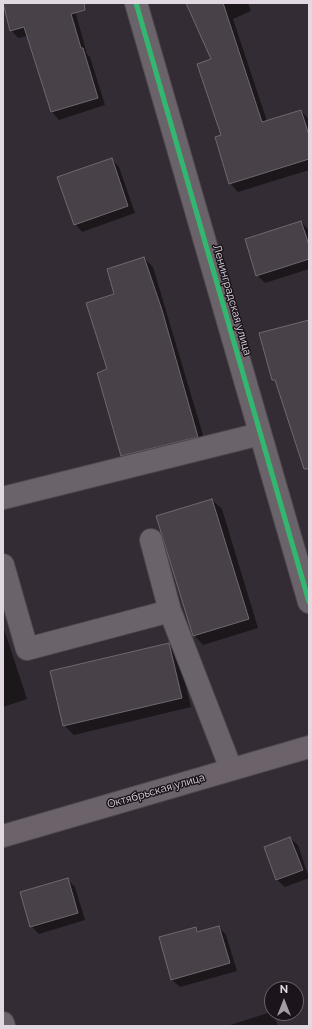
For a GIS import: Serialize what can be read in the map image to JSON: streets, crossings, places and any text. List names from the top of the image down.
{
  "streets": {
    "main road": ["Октябрьская улица"],
    "street": ["Ленинградская улица"]
  },
  "north": "top"
}
